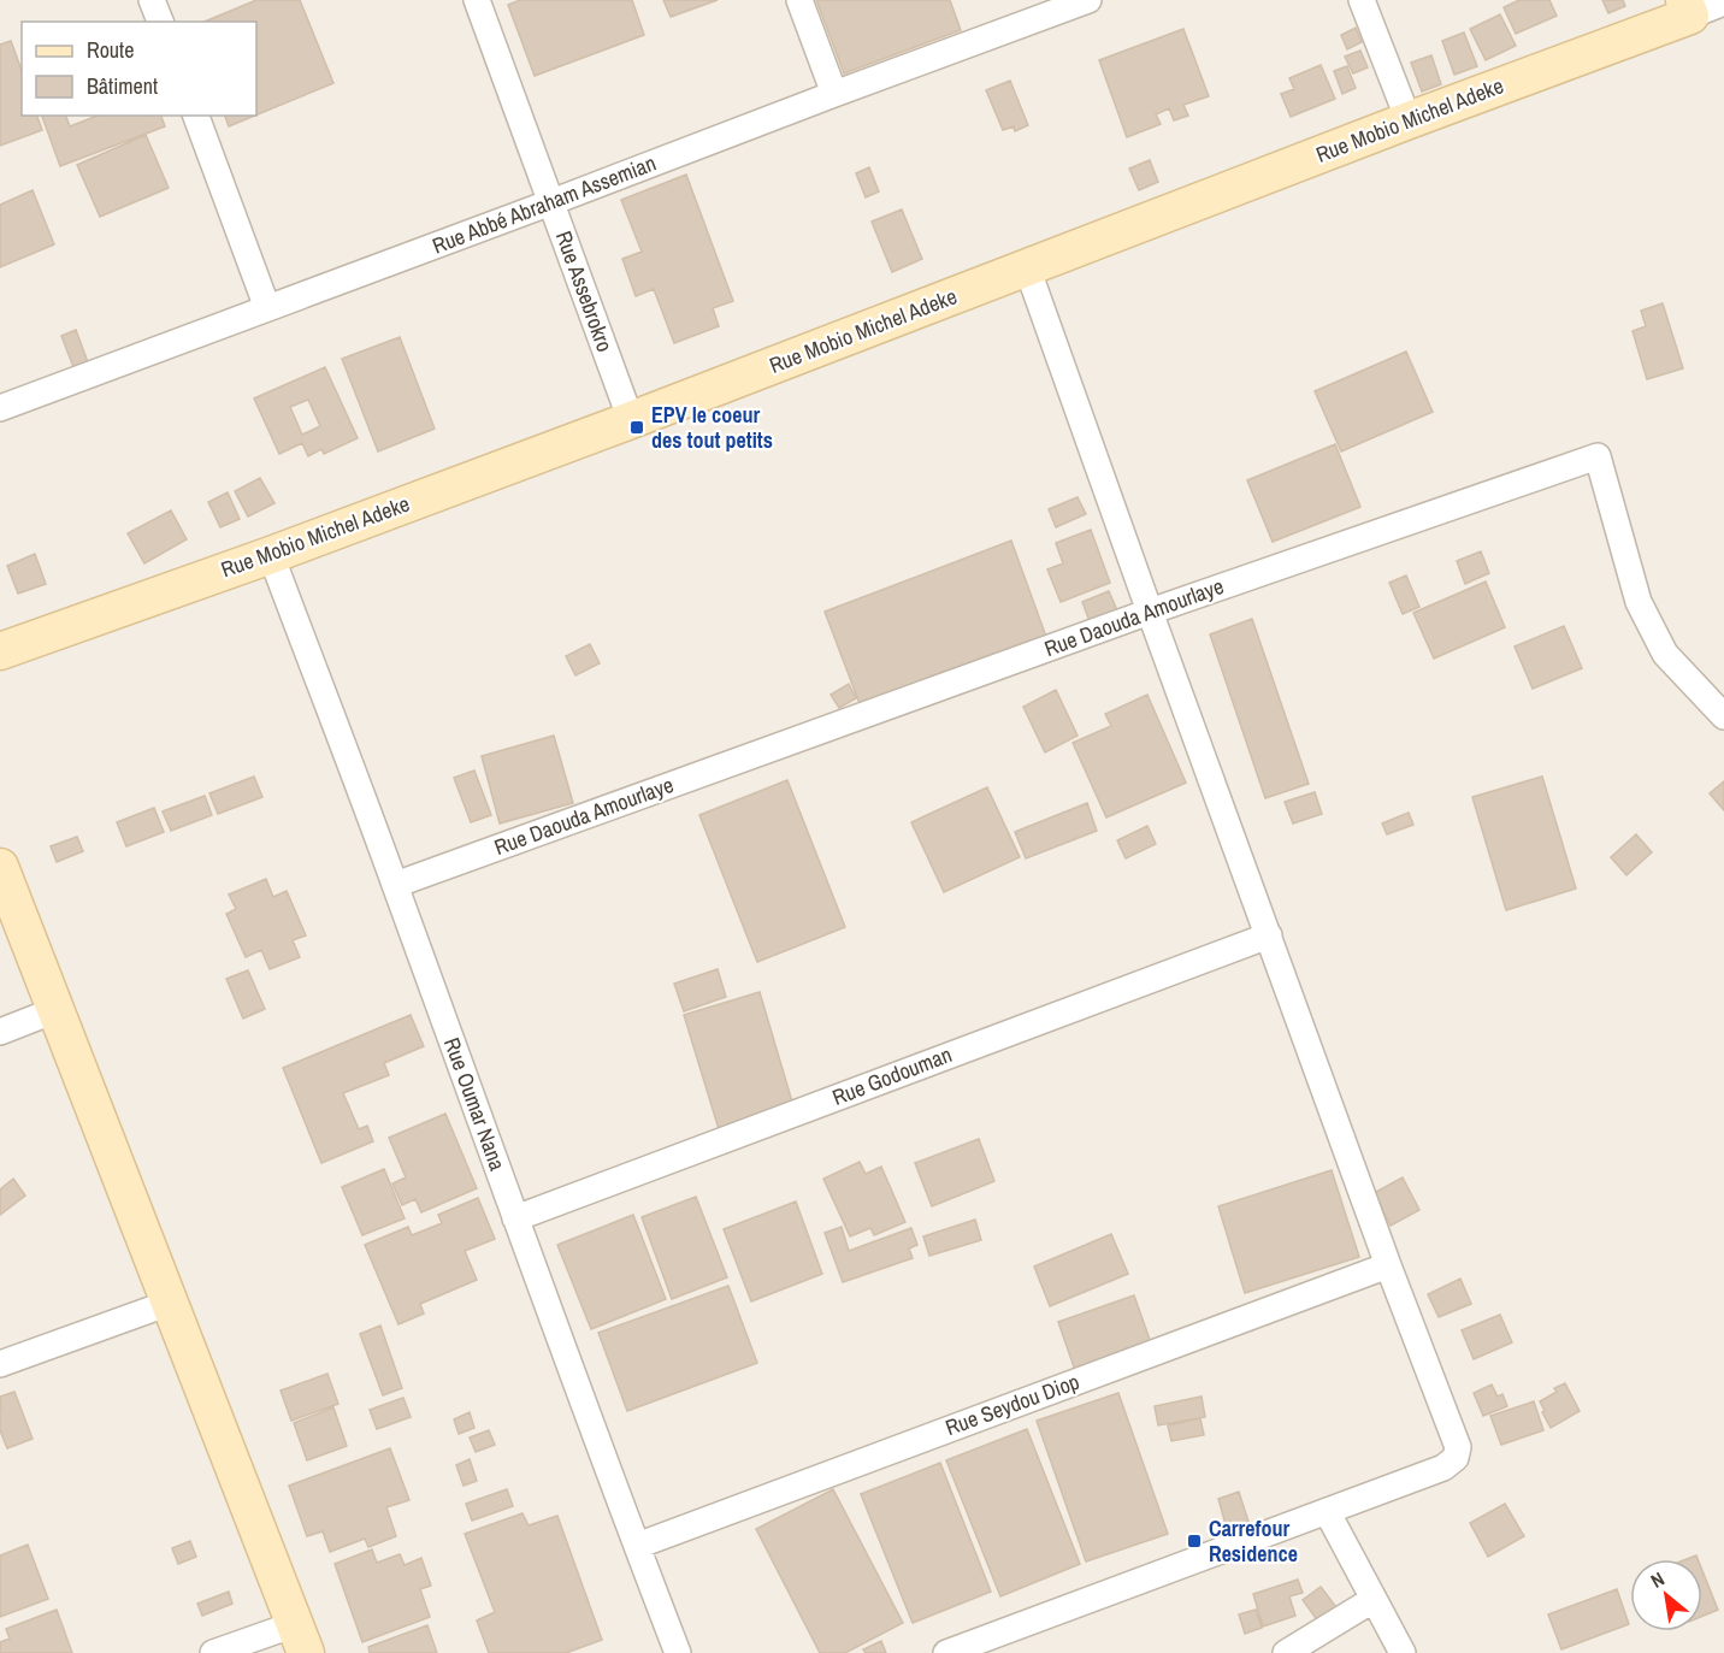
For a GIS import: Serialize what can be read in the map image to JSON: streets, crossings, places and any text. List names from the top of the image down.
{
  "streets": {
    "street": [
      "Rue Mobio Michel Adeke",
      "Rue Abbé Abraham Assemian",
      "Rue Assebrokro",
      "Rue Daouda Amourlaye",
      "Rue Godouman",
      "Rue Oumar Nana",
      "Rue Seydou Diop"
    ]
  },
  "crossings": [
    ["Rue Mobio Michel Adeke", "Rue Assebrokro"],
    ["Rue Mobio Michel Adeke", "Rue Oumar Nana"],
    ["Rue Abbé Abraham Assemian", "Rue Assebrokro"],
    ["Rue Daouda Amourlaye", "Rue Oumar Nana"],
    ["Rue Godouman", "Rue Oumar Nana"],
    ["Rue Oumar Nana", "Rue Seydou Diop"]
  ],
  "places": {
    "transit": ["EPV le coeur des tout petits", "Carrefour Residence"]
  },
  "legend": ["Route", "Bâtiment"],
  "north": "top left"
}
